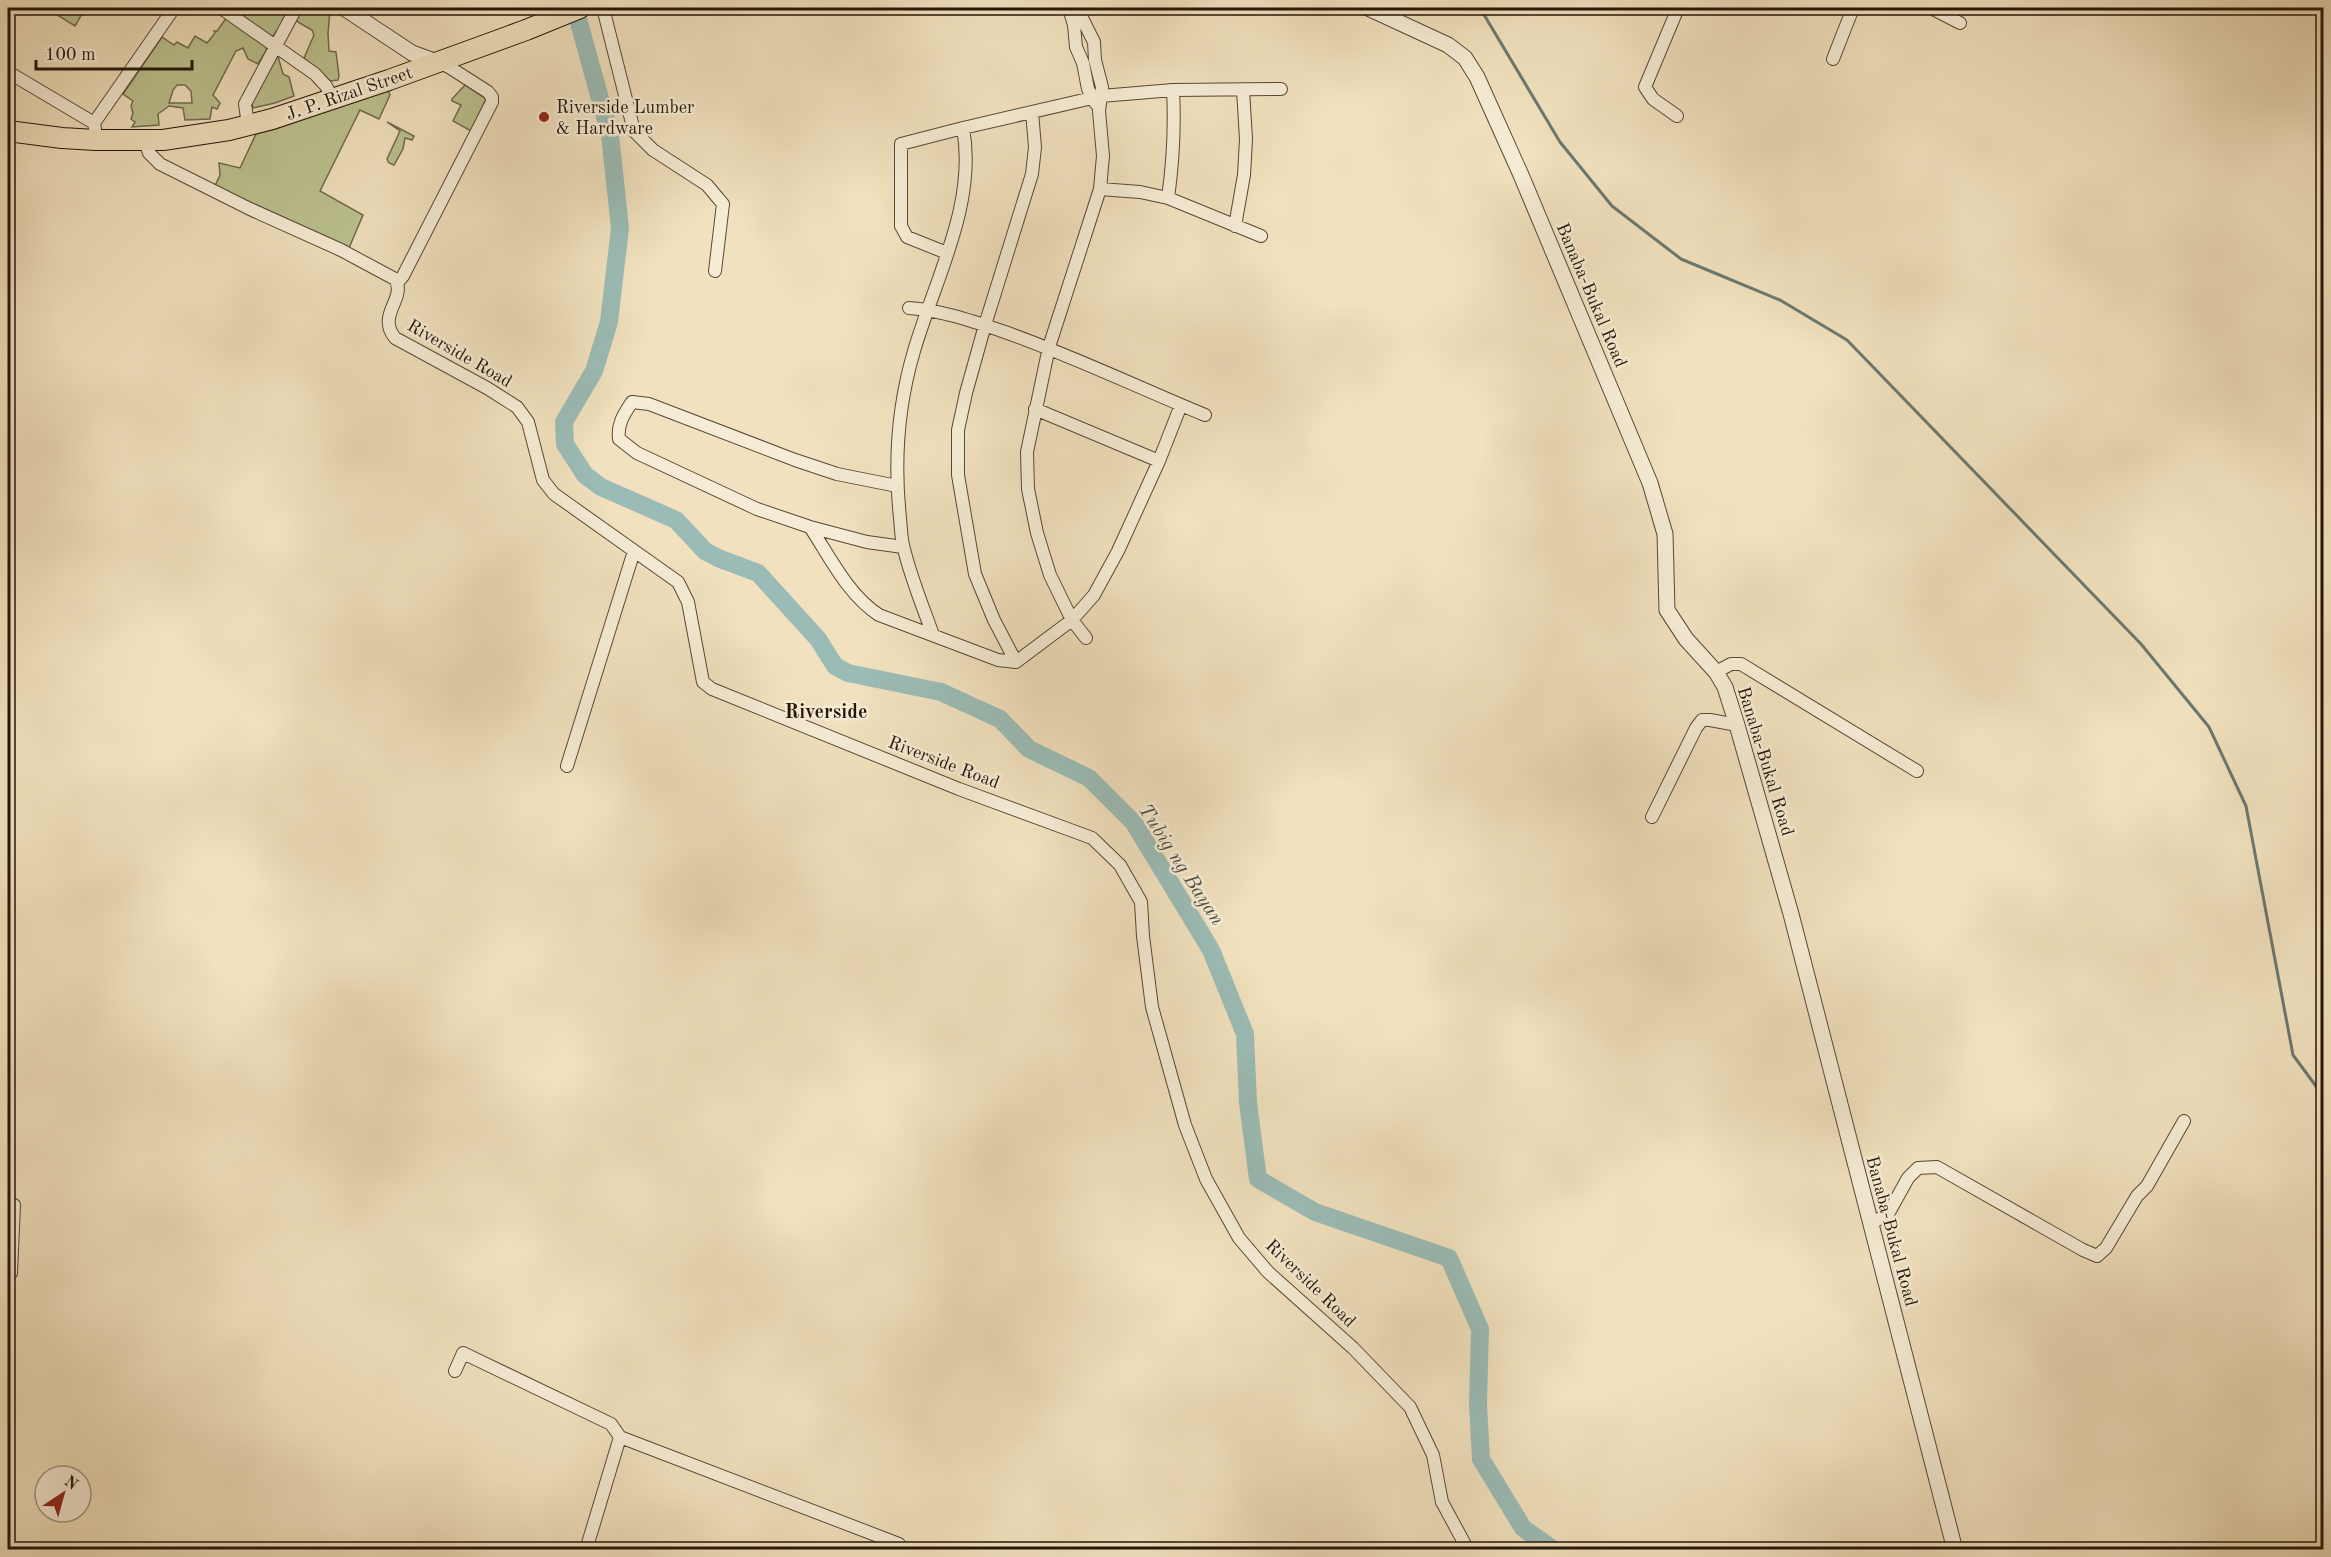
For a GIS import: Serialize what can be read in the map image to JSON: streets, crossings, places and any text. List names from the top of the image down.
{
  "streets": {
    "main road": ["J. P. Rizal Street"],
    "street": ["Banaba-Bukal Road", "Riverside Road"]
  },
  "crossings": [
    ["J. P. Rizal Street", "Riverside Road"]
  ],
  "districts": ["Riverside"],
  "water": ["Tubig ng Bayan"],
  "places": ["Riverside Lumber & Hardware"],
  "scale_bar": "100 m",
  "north": "top right"
}
